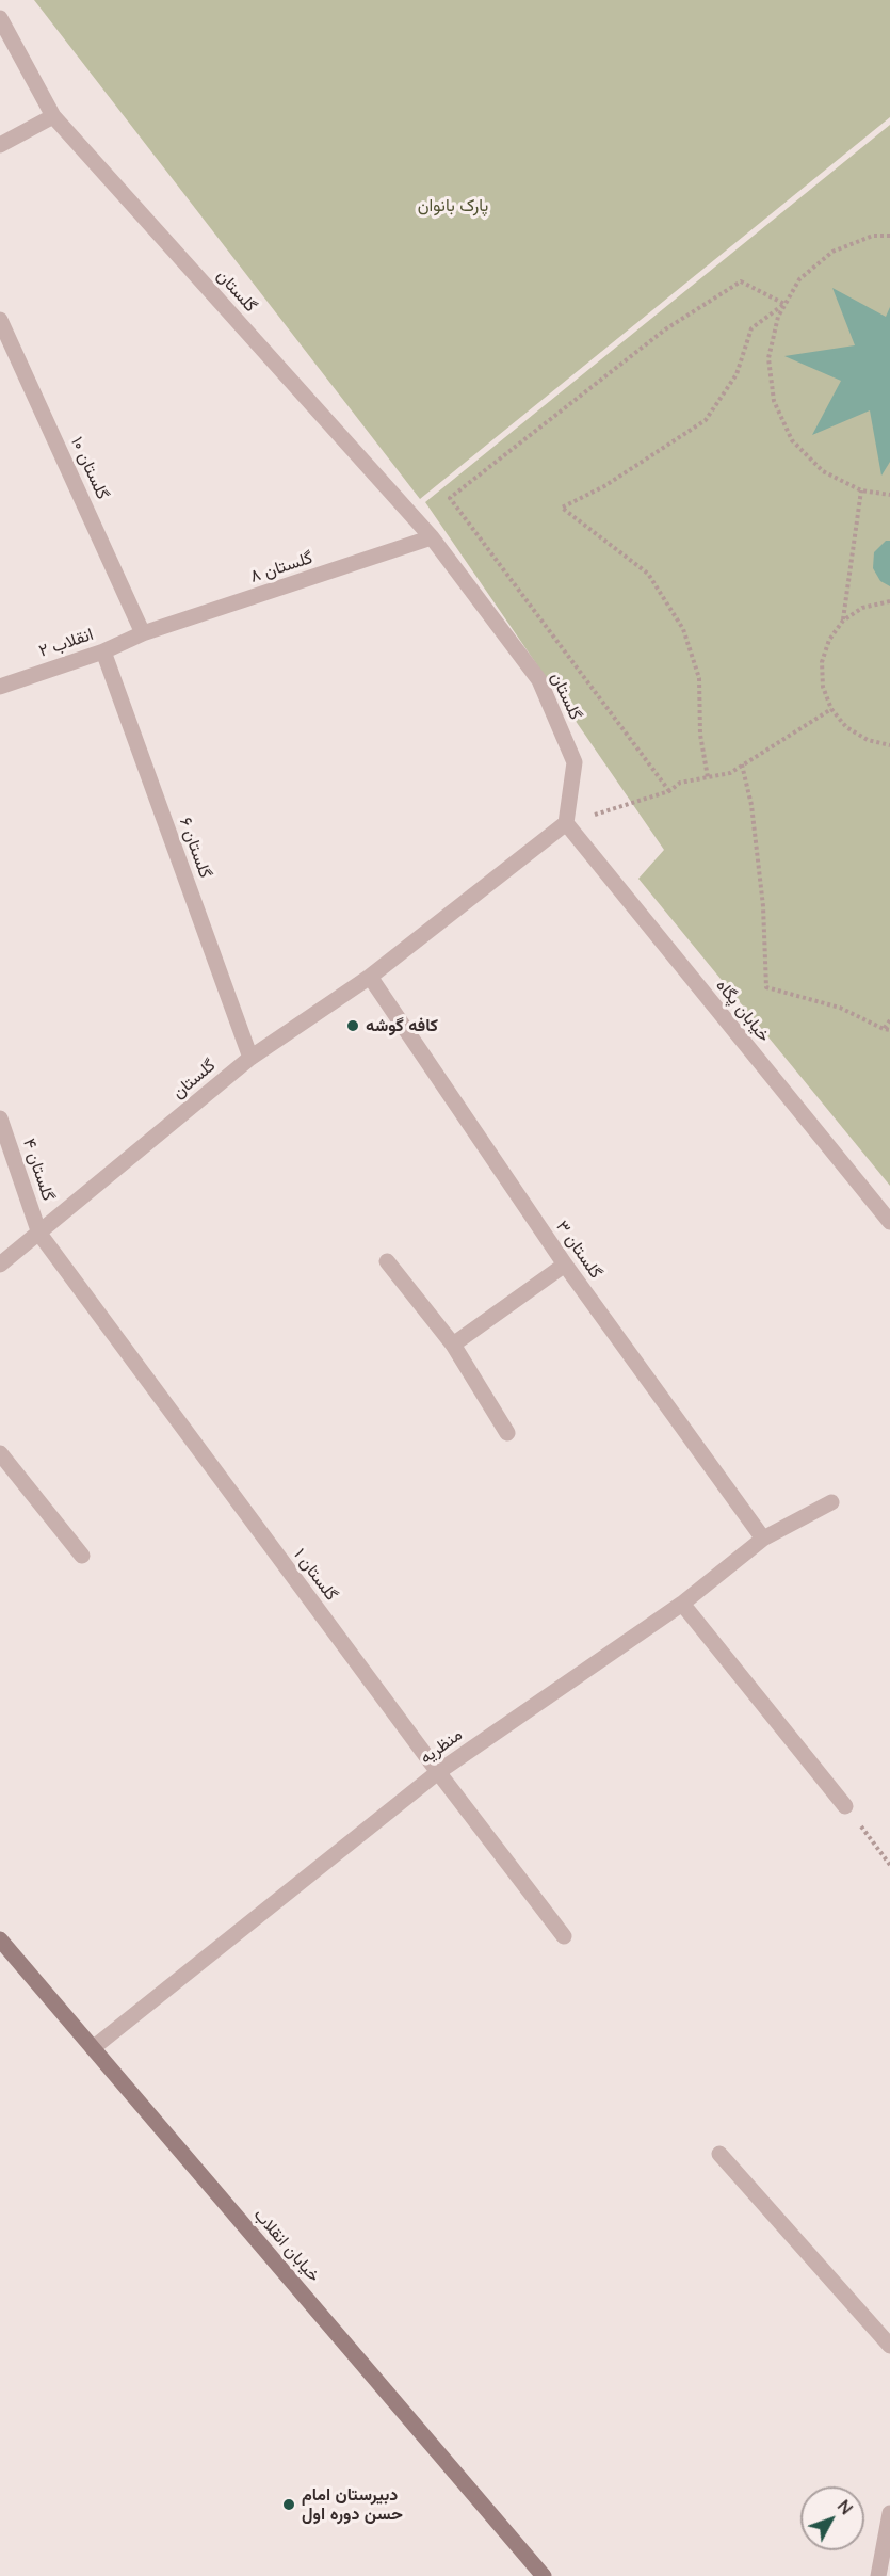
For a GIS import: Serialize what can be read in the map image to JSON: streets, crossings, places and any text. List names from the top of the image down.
{
  "streets": {
    "main road": ["خیابان انقلاب"],
    "street": [
      "گلستان",
      "گلستان ۱۰",
      "گلستان ۸",
      "انقلاب ۲",
      "گلستان ۶",
      "خیابان پگاه",
      "گلستان ۴",
      "گلستان ۳",
      "گلستان ۱",
      "منظریه"
    ]
  },
  "crossings": [
    ["گلستان", "گلستان ۸"],
    ["گلستان", "گلستان ۶"],
    ["گلستان", "خیابان پگاه"],
    ["گلستان", "گلستان ۴"],
    ["گلستان", "گلستان ۳"],
    ["گلستان", "گلستان ۱"],
    ["گلستان ۱۰", "گلستان ۸"],
    ["گلستان ۱۰", "انقلاب ۲"],
    ["گلستان ۸", "انقلاب ۲"],
    ["انقلاب ۲", "گلستان ۶"],
    ["گلستان ۴", "گلستان ۱"],
    ["گلستان ۳", "منظریه"],
    ["گلستان ۱", "منظریه"],
    ["منظریه", "خیابان انقلاب"]
  ],
  "parks": ["پارک بانوان"],
  "places": ["کافه گوشه", "دبیرستان امام حسن دوره اول"],
  "north": "top right"
}
